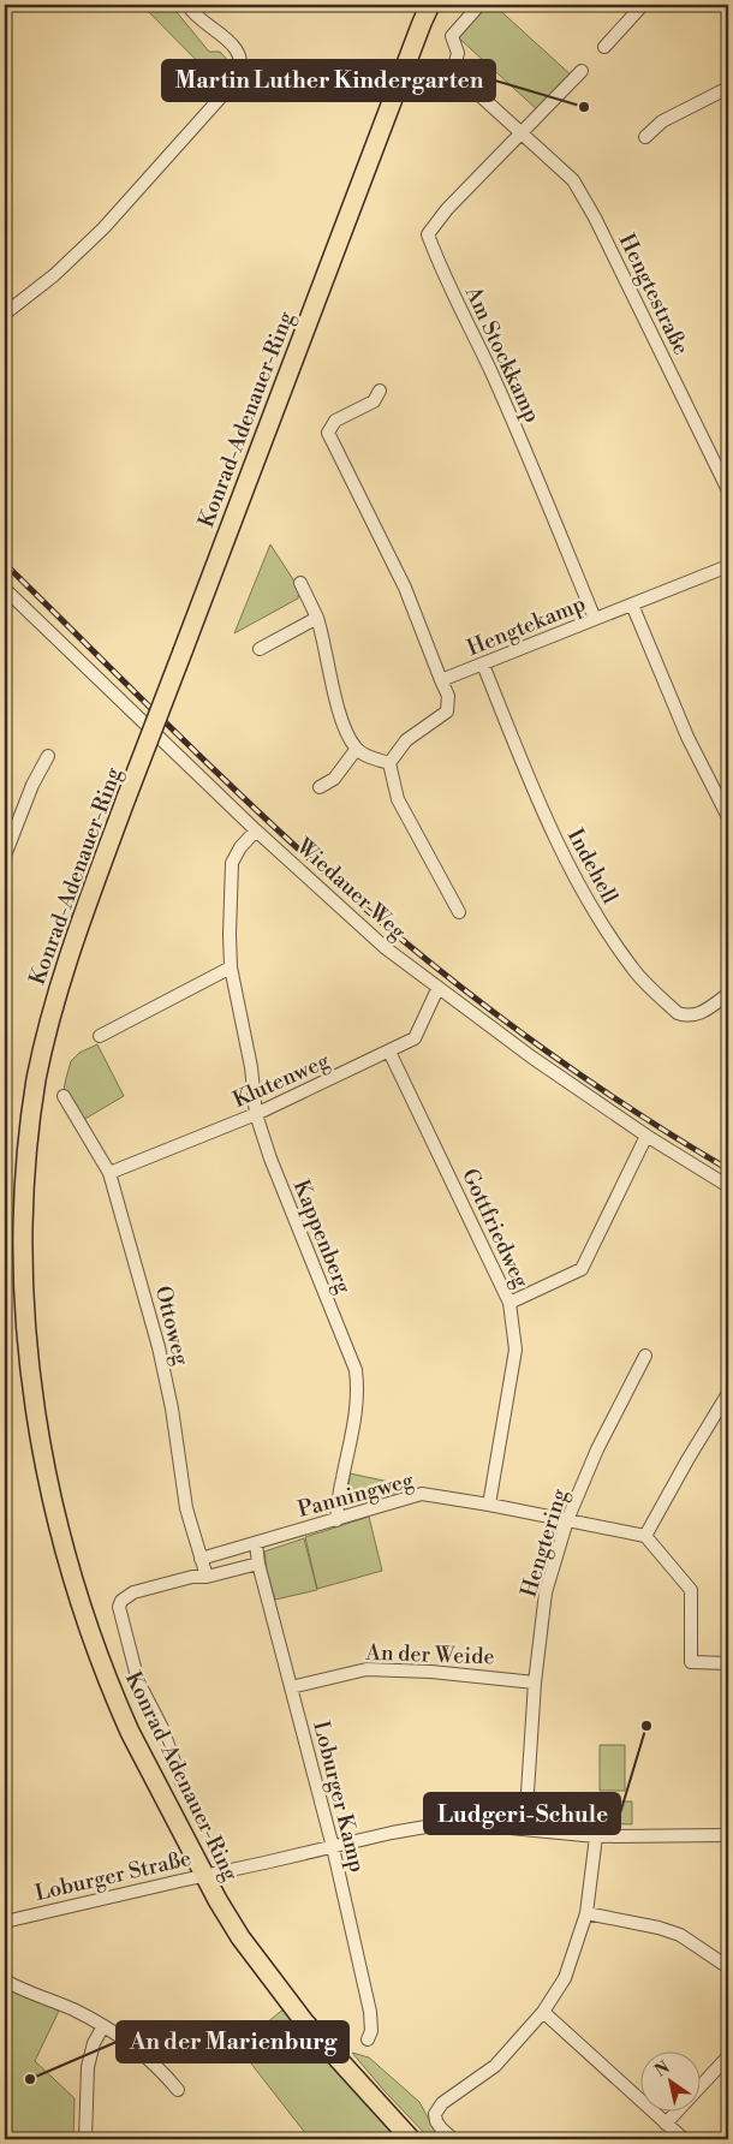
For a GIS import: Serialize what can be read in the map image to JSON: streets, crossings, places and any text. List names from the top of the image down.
{
  "streets": {
    "main road": ["Konrad-Adenauer-Ring"],
    "street": [
      "Hengtestraße",
      "Am Stockkamp",
      "Hengtekamp",
      "Indehell",
      "Wiedauer Weg",
      "Klutenweg",
      "Gottfriedweg",
      "Kappenberg",
      "Ottoweg",
      "Panningweg",
      "Hengtering",
      "An der Weide",
      "Loburger Kamp",
      "Loburger Straße"
    ]
  },
  "crossings": [
    ["Hengtestraße", "Am Stockkamp"],
    ["Am Stockkamp", "Hengtekamp"],
    ["Konrad-Adenauer-Ring", "Loburger Straße"],
    ["Hengtekamp", "Indehell"],
    ["Wiedauer Weg", "Klutenweg"],
    ["Wiedauer Weg", "Kappenberg"],
    ["Klutenweg", "Gottfriedweg"],
    ["Klutenweg", "Kappenberg"],
    ["Klutenweg", "Ottoweg"],
    ["Gottfriedweg", "Panningweg"],
    ["Kappenberg", "Panningweg"],
    ["Ottoweg", "Panningweg"],
    ["Panningweg", "Hengtering"],
    ["Hengtering", "An der Weide"],
    ["Hengtering", "Loburger Straße"],
    ["An der Weide", "Loburger Kamp"],
    ["Loburger Kamp", "Loburger Straße"]
  ],
  "places": ["Martin Luther Kindergarten", "Ludgeri-Schule", "An der Marienburg"],
  "north": "top left"
}
